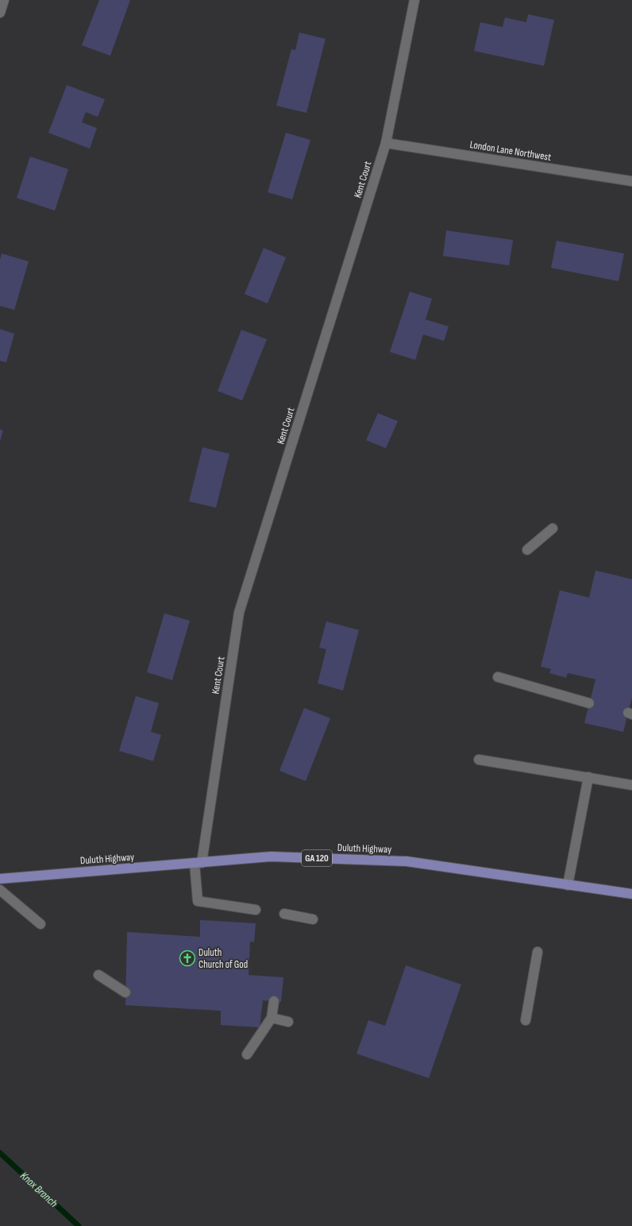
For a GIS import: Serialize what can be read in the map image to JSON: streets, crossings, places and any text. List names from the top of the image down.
{
  "streets": {
    "main road": ["Duluth Highway", "GA 120"],
    "street": ["London Lane Northwest", "Kent Court"]
  },
  "crossings": [
    ["London Lane Northwest", "Kent Court"],
    ["Kent Court", "Duluth Highway"]
  ],
  "water": ["Knox Branch"],
  "places": {
    "church": ["Duluth Church of God"]
  }
}
